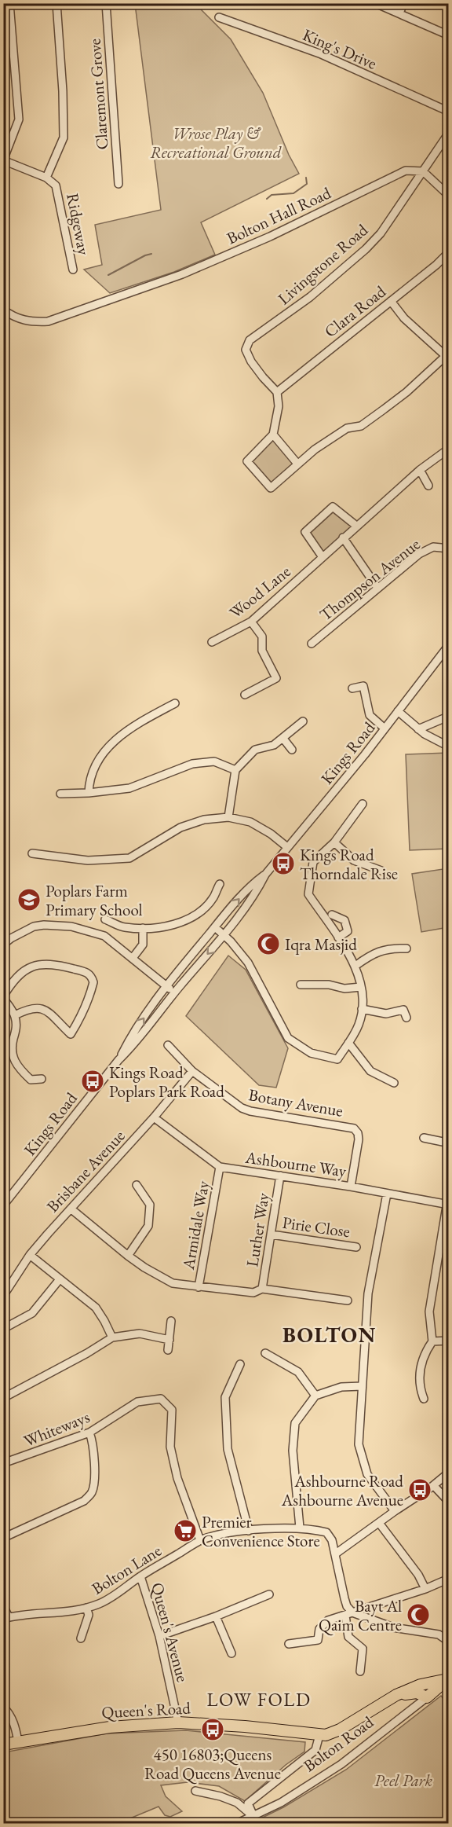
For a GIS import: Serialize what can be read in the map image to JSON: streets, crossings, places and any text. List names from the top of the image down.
{
  "streets": {
    "highway": ["Queen's Road", "Bolton Road"],
    "street": [
      "King's Drive",
      "Claremont Grove",
      "Bolton Hall Road",
      "Ridgeway",
      "Livingstone Road",
      "Clara Road",
      "Thompson Avenue",
      "Wood Lane",
      "Kings Road",
      "Botany Avenue",
      "Ashbourne Way",
      "Brisbane Avenue",
      "Armidale Way",
      "Pirie Close",
      "Luther Way",
      "Whiteways",
      "Bolton Lane",
      "Queen's Avenue"
    ]
  },
  "crossings": [
    ["Bolton Hall Road", "Livingstone Road"],
    ["Livingstone Road", "Clara Road"],
    ["Botany Avenue", "Ashbourne Way"],
    ["Botany Avenue", "Brisbane Avenue"],
    ["Ashbourne Way", "Brisbane Avenue"],
    ["Ashbourne Way", "Armidale Way"],
    ["Ashbourne Way", "Luther Way"],
    ["Pirie Close", "Luther Way"],
    ["Whiteways", "Bolton Lane"],
    ["Bolton Lane", "Queen's Avenue"],
    ["Queen's Avenue", "Queen's Road"],
    ["Queen's Road", "Bolton Road"]
  ],
  "districts": ["BOLTON", "LOW FOLD"],
  "parks": ["Wrose Play & Recreational Ground", "Peel Park"],
  "places": {
    "bus stop": [
      "Kings Road Thorndale Rise",
      "Kings Road Poplars Park Road",
      "Ashbourne Road Ashbourne Avenue",
      "450 16803;Queens Road Queens Avenue"
    ],
    "school or university": ["Poplars Farm Primary School"],
    "mosque": ["Iqra Masjid", "Bayt Al Qaim Centre"],
    "supermarket": ["Premier Convenience Store"]
  }
}
